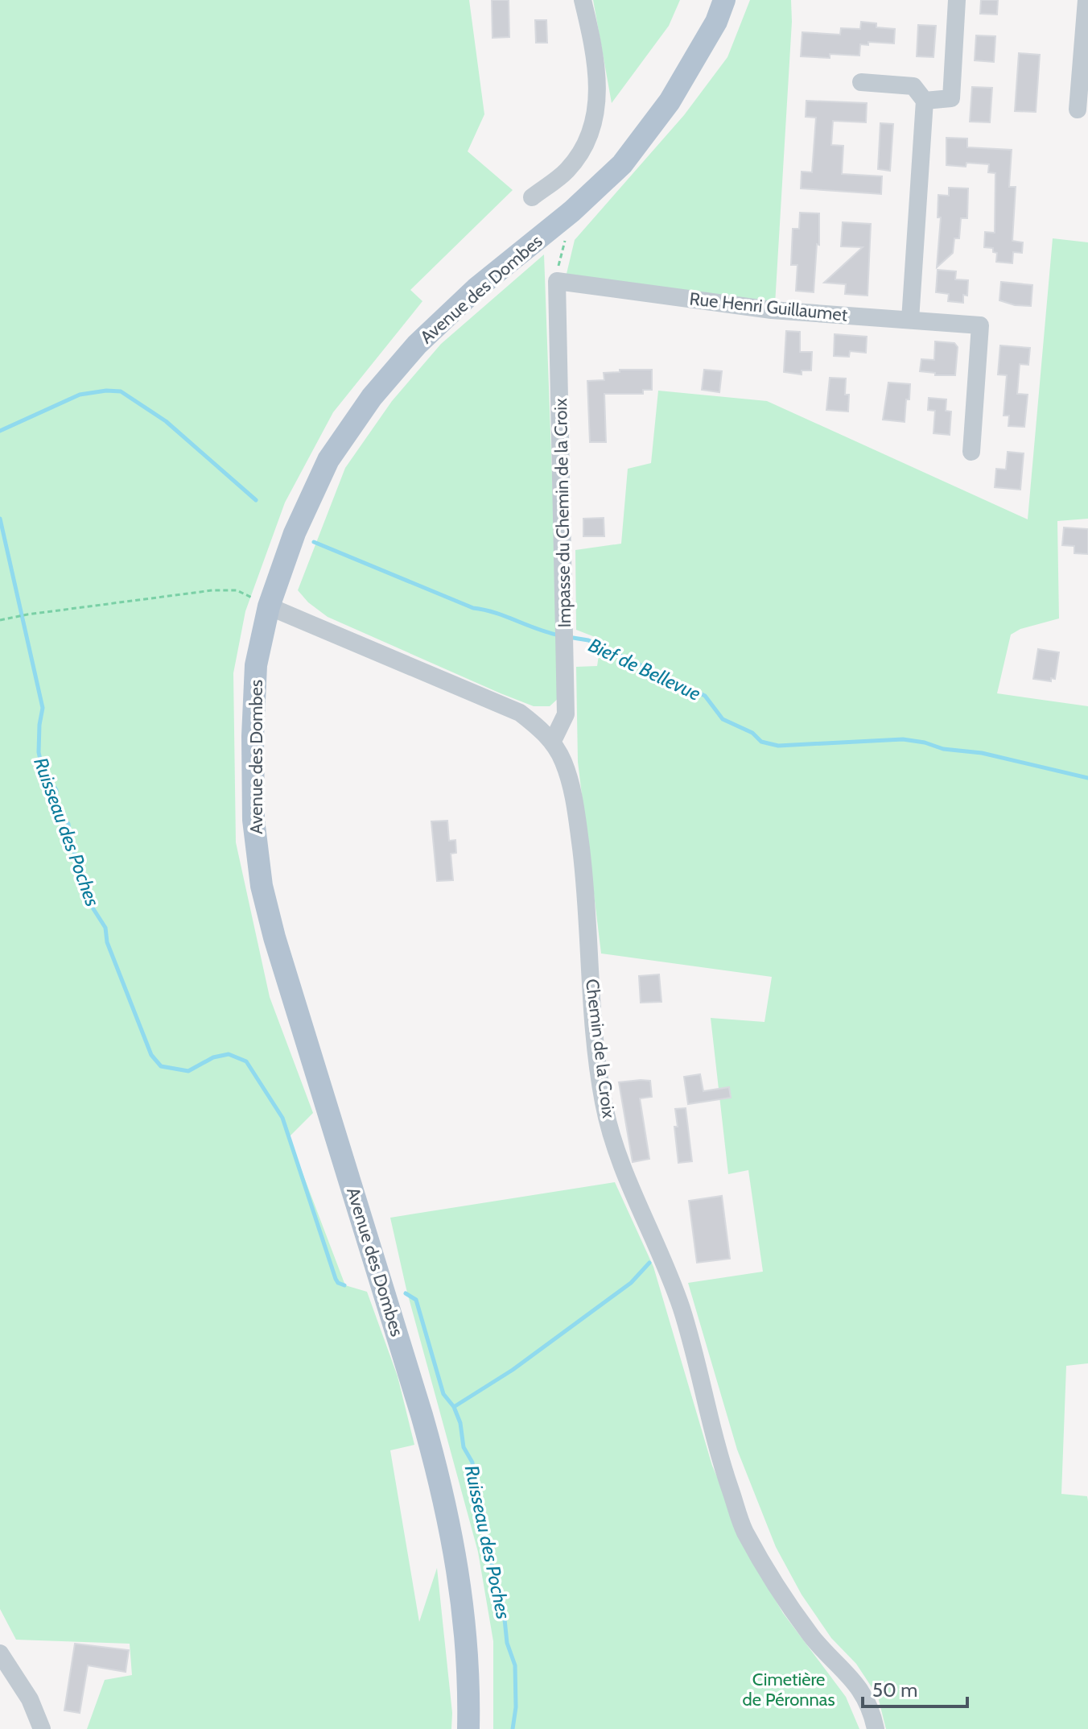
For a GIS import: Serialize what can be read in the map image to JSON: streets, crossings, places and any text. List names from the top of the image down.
{
  "streets": {
    "main road": ["Avenue des Dombes"],
    "street": ["Rue Henri Guillaumet", "Impasse du Chemin de la Croix", "Chemin de la Croix"]
  },
  "crossings": [
    ["Avenue des Dombes", "Chemin de la Croix"],
    ["Rue Henri Guillaumet", "Impasse du Chemin de la Croix"],
    ["Impasse du Chemin de la Croix", "Chemin de la Croix"]
  ],
  "water": ["Bief de Bellevue", "Ruisseau des Poches"],
  "parks": ["Cimetière de Péronnas"],
  "scale_bar": "50 m"
}
